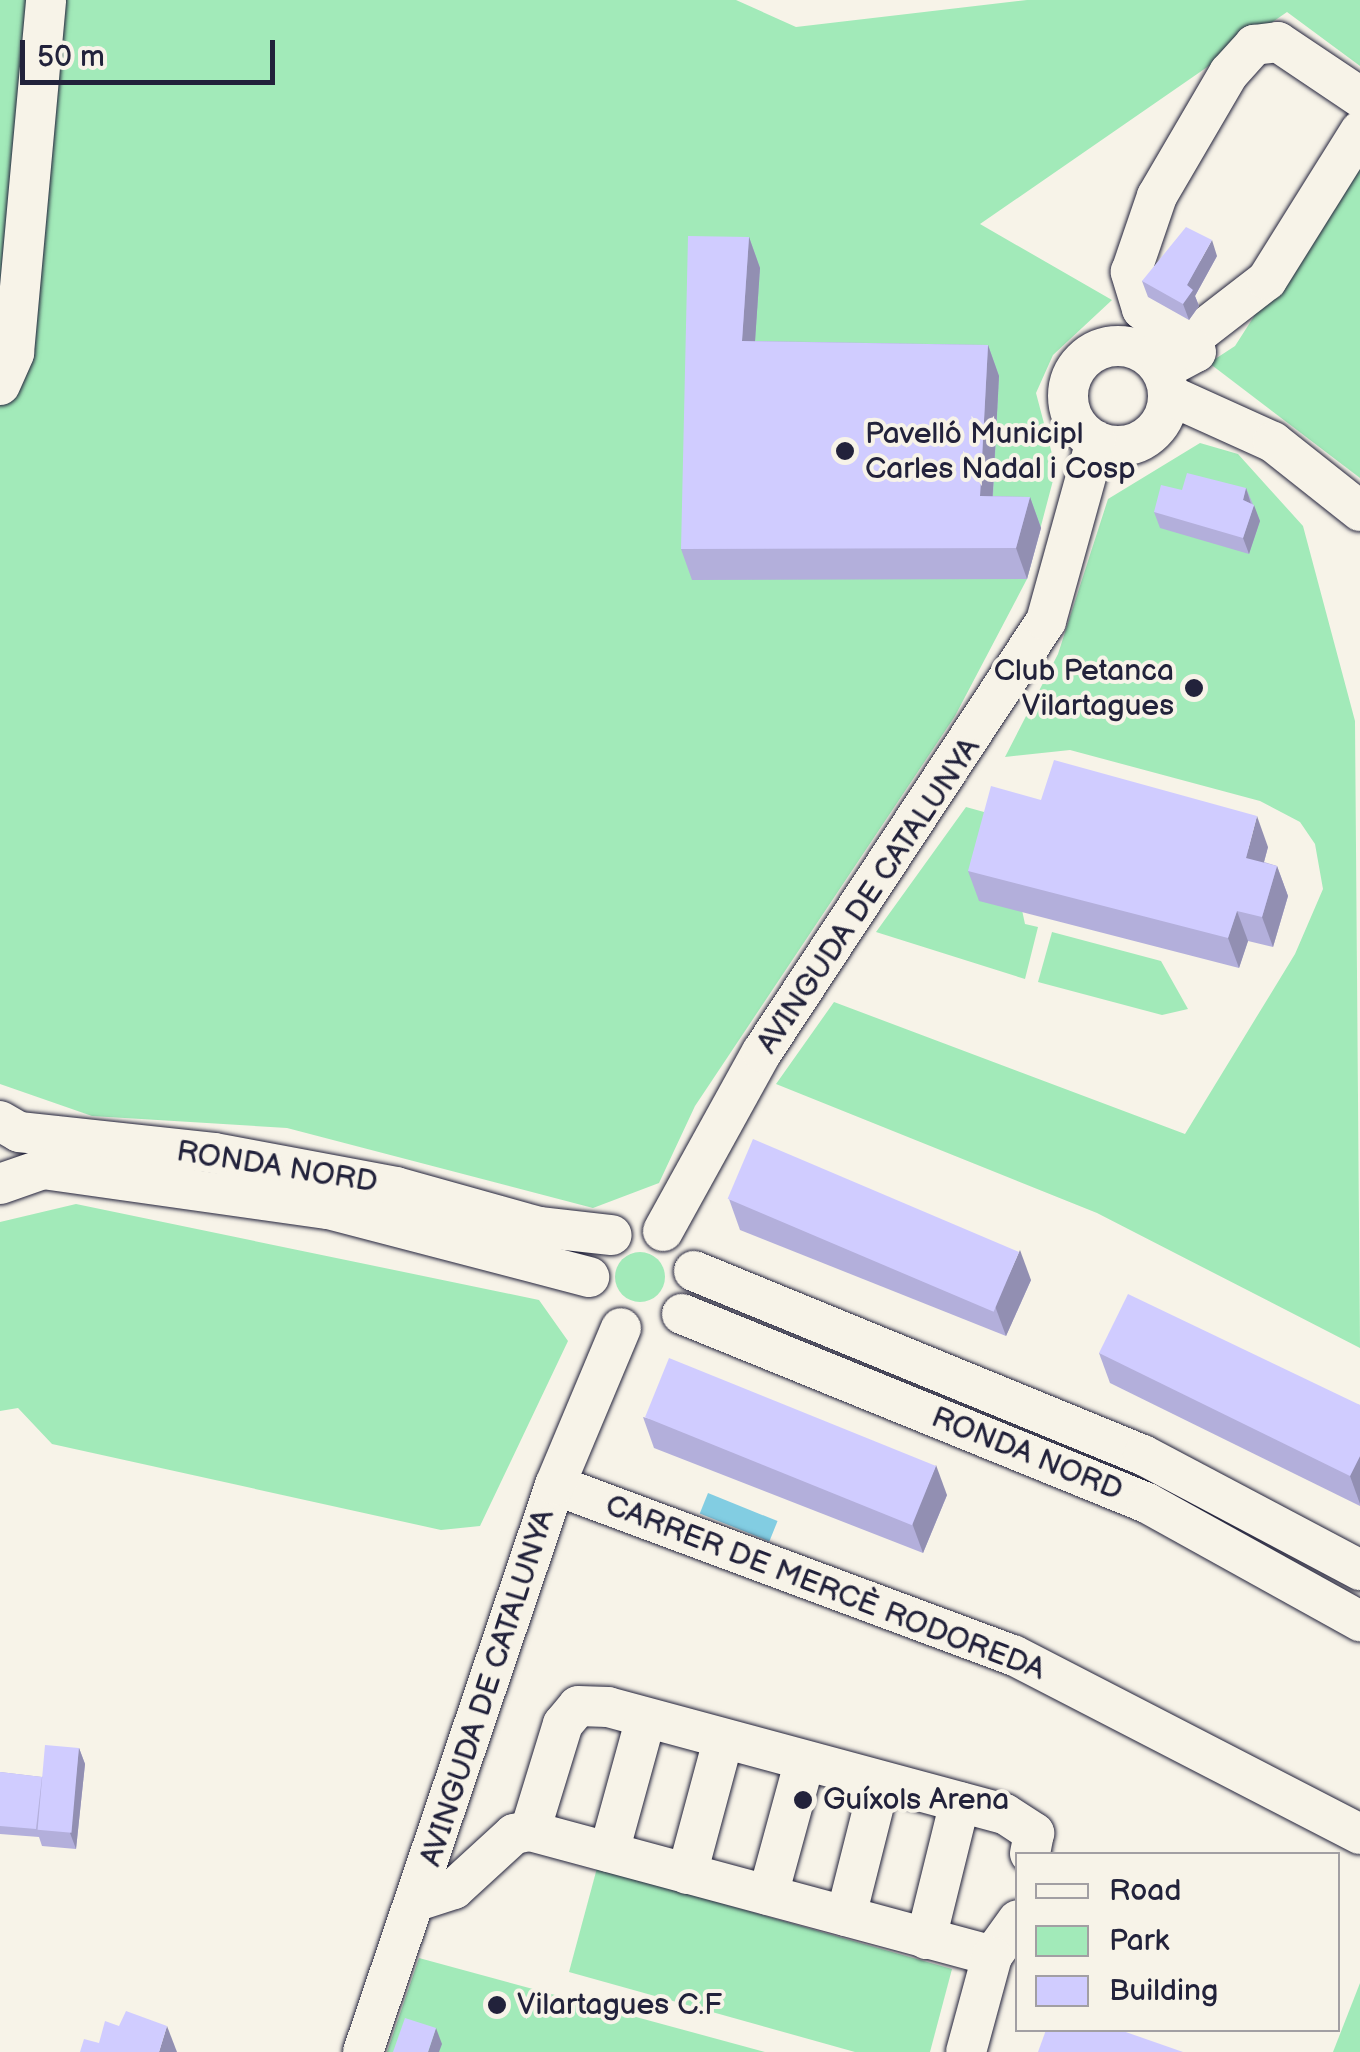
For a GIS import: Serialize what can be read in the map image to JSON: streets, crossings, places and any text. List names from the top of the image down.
{
  "streets": {
    "street": ["AVINGUDA DE CATALUNYA", "RONDA NORD", "CARRER DE MERCÈ RODOREDA"]
  },
  "crossings": [
    ["AVINGUDA DE CATALUNYA", "RONDA NORD"],
    ["AVINGUDA DE CATALUNYA", "CARRER DE MERCÈ RODOREDA"]
  ],
  "places": [
    "Pavelló Municipl Carles Nadal i Cosp",
    "Club Petanca Vilartagues",
    "Guíxols Arena",
    "Vilartagues C.F"
  ],
  "legend": ["Road", "Park", "Building"],
  "scale_bar": "50 m"
}
